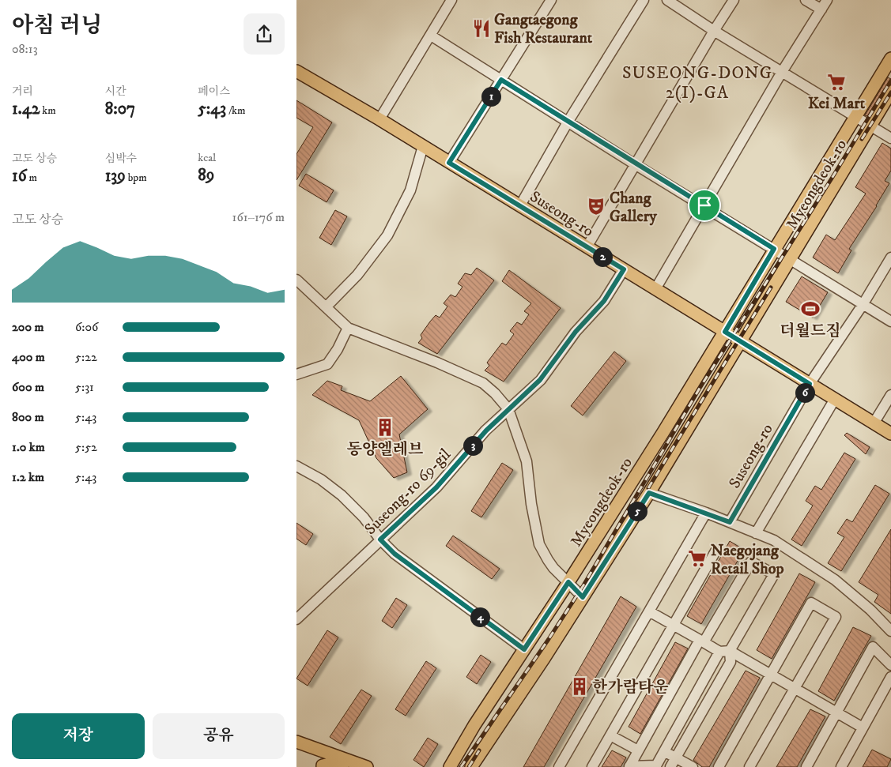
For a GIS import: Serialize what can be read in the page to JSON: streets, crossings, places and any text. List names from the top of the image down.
{
  "streets": {
    "main road": ["Myeongdeok-ro", "Suseong-ro"],
    "street": ["Suseong-ro 69-gil"]
  },
  "crossings": [
    ["Myeongdeok-ro", "Suseong-ro"],
    ["Suseong-ro", "Suseong-ro 69-gil"]
  ],
  "districts": ["SUSEONG-DONG 2(I)-GA"],
  "places": {
    "restaurant": ["Gangtaegong Fish Restaurant"],
    "supermarket": ["Kei Mart", "Naegojang Retail Shop"],
    "theatre": ["Chang Gallery"],
    "sports": ["더월드짐"],
    "building": ["동양엘레브", "한가람타운"]
  },
  "page": {
    "heading": ["아침 러닝", "08:13"],
    "stats": [
      ["거리", "1.42 km"],
      ["시간", "8:07"],
      ["페이스", "5:43 /km"],
      ["고도 상승", "16 m"],
      ["심박수", "139 bpm"],
      ["kcal", "89"]
    ],
    "pins": [
      "1",
      "2",
      "6",
      "3",
      "5",
      "4"
    ],
    "chart": ["고도 상승", "161–176 m"],
    "list": [
      {
        "name": "200 m",
        "note": "6:06"
      },
      {
        "name": "400 m",
        "note": "5:22"
      },
      {
        "name": "600 m",
        "note": "5:31"
      },
      {
        "name": "800 m",
        "note": "5:43"
      },
      {
        "name": "1.0 km",
        "note": "5:52"
      },
      {
        "name": "1.2 km",
        "note": "5:43"
      }
    ],
    "buttons": ["저장", "공유"]
  }
}
